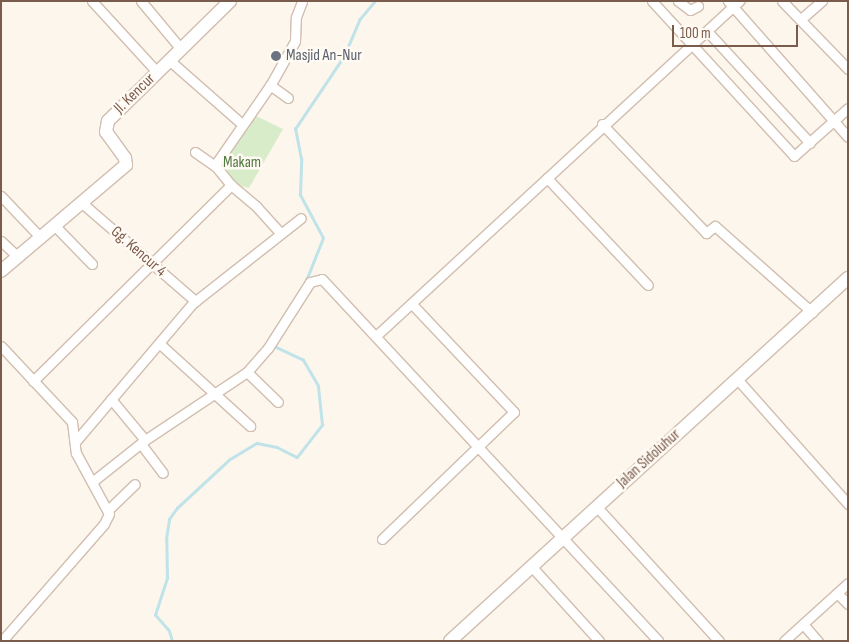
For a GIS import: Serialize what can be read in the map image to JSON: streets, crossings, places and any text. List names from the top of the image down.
{
  "streets": {
    "main road": ["Jl. Kencur", "Jalan Sidoluhur"],
    "street": ["Gg. Kencur 4"]
  },
  "crossings": [
    ["Jl. Kencur", "Gg. Kencur 4"]
  ],
  "parks": ["Makam"],
  "places": ["Masjid An-Nur"],
  "scale_bar": "100 m"
}
